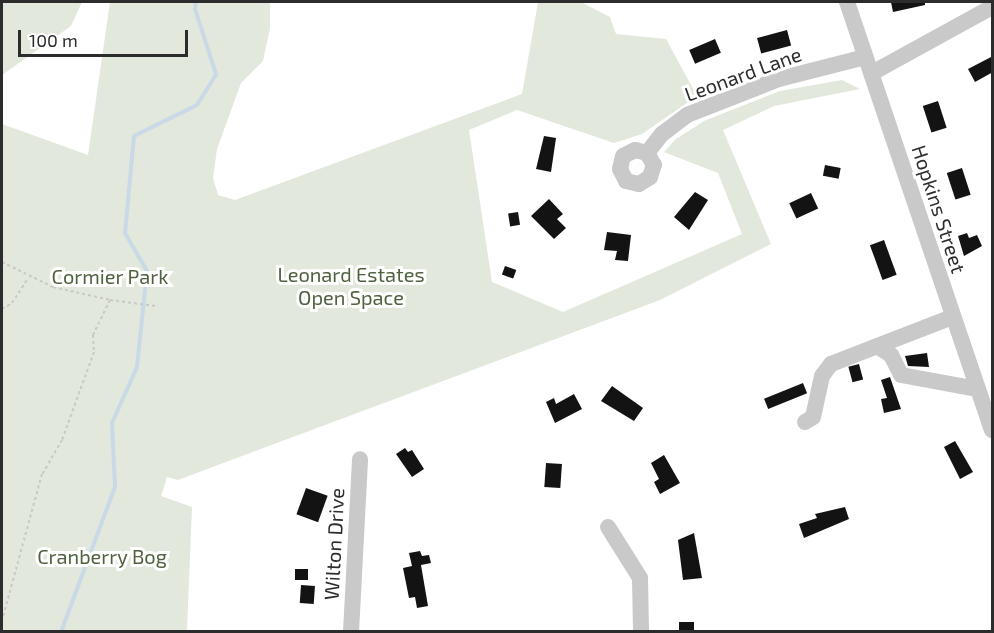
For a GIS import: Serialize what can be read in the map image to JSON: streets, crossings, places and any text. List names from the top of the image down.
{
  "streets": {
    "street": ["Leonard Lane", "Hopkins Street", "Wilton Drive"]
  },
  "crossings": [
    ["Leonard Lane", "Hopkins Street"]
  ],
  "parks": ["Leonard Estates Open Space", "Cormier Park", "Cranberry Bog"],
  "scale_bar": "100 m"
}
